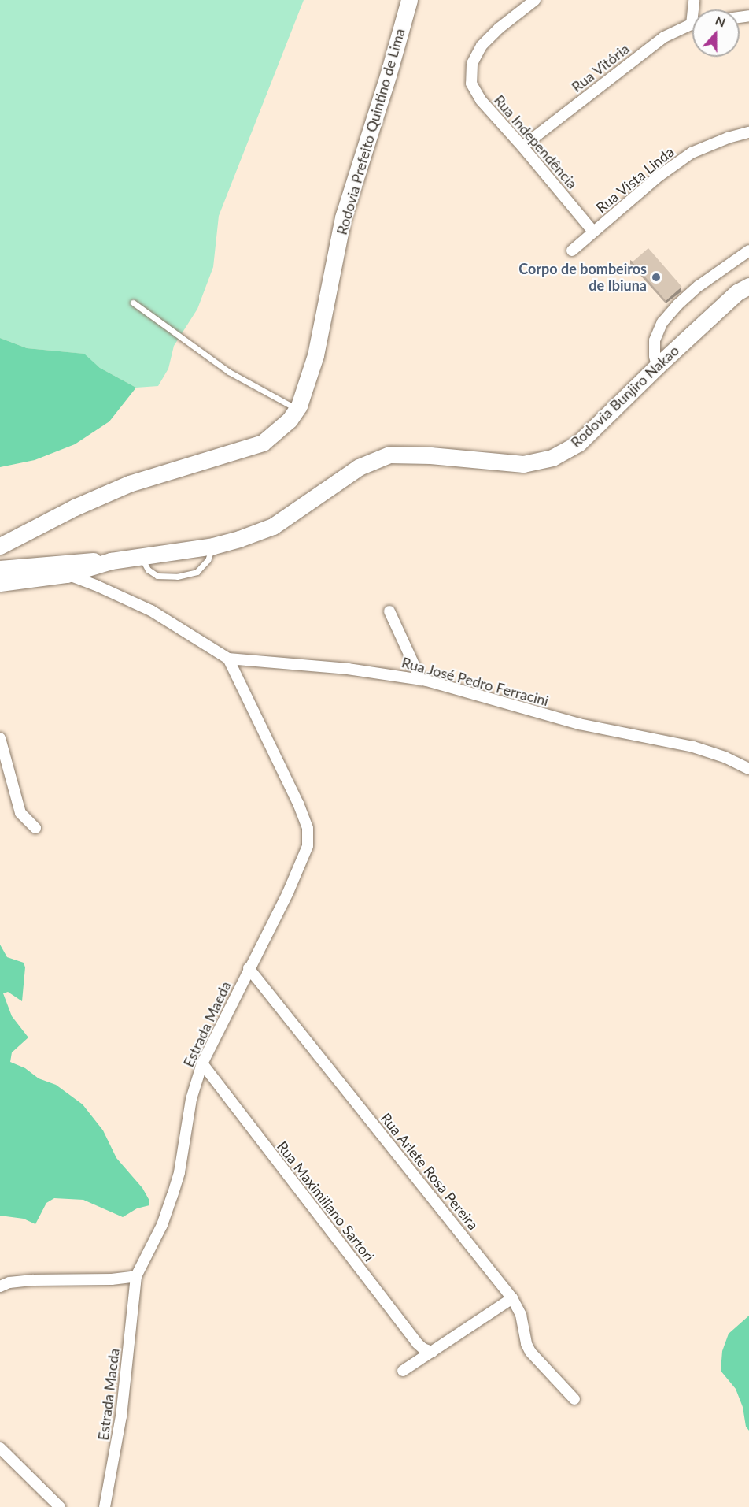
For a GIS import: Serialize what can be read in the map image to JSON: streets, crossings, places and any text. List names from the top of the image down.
{
  "streets": {
    "main road": ["Rodovia Prefeito Quintino de Lima", "Rodovia Bunjiro Nakao"],
    "street": [
      "Rua Vitória",
      "Rua Independência",
      "Rua Vista Linda",
      "Rua José Pedro Ferracini",
      "Estrada Maeda",
      "Rua Arlete Rosa Pereira",
      "Rua Maximiliano Sartori"
    ]
  },
  "crossings": [
    ["Rua Vitória", "Rua Independência"],
    ["Rua Independência", "Rua Vista Linda"],
    ["Rodovia Bunjiro Nakao", "Rua José Pedro Ferracini"],
    ["Rua José Pedro Ferracini", "Estrada Maeda"],
    ["Estrada Maeda", "Rua Arlete Rosa Pereira"],
    ["Estrada Maeda", "Rua Maximiliano Sartori"]
  ],
  "places": ["Corpo de bombeiros de Ibiuna"],
  "north": "top"
}
